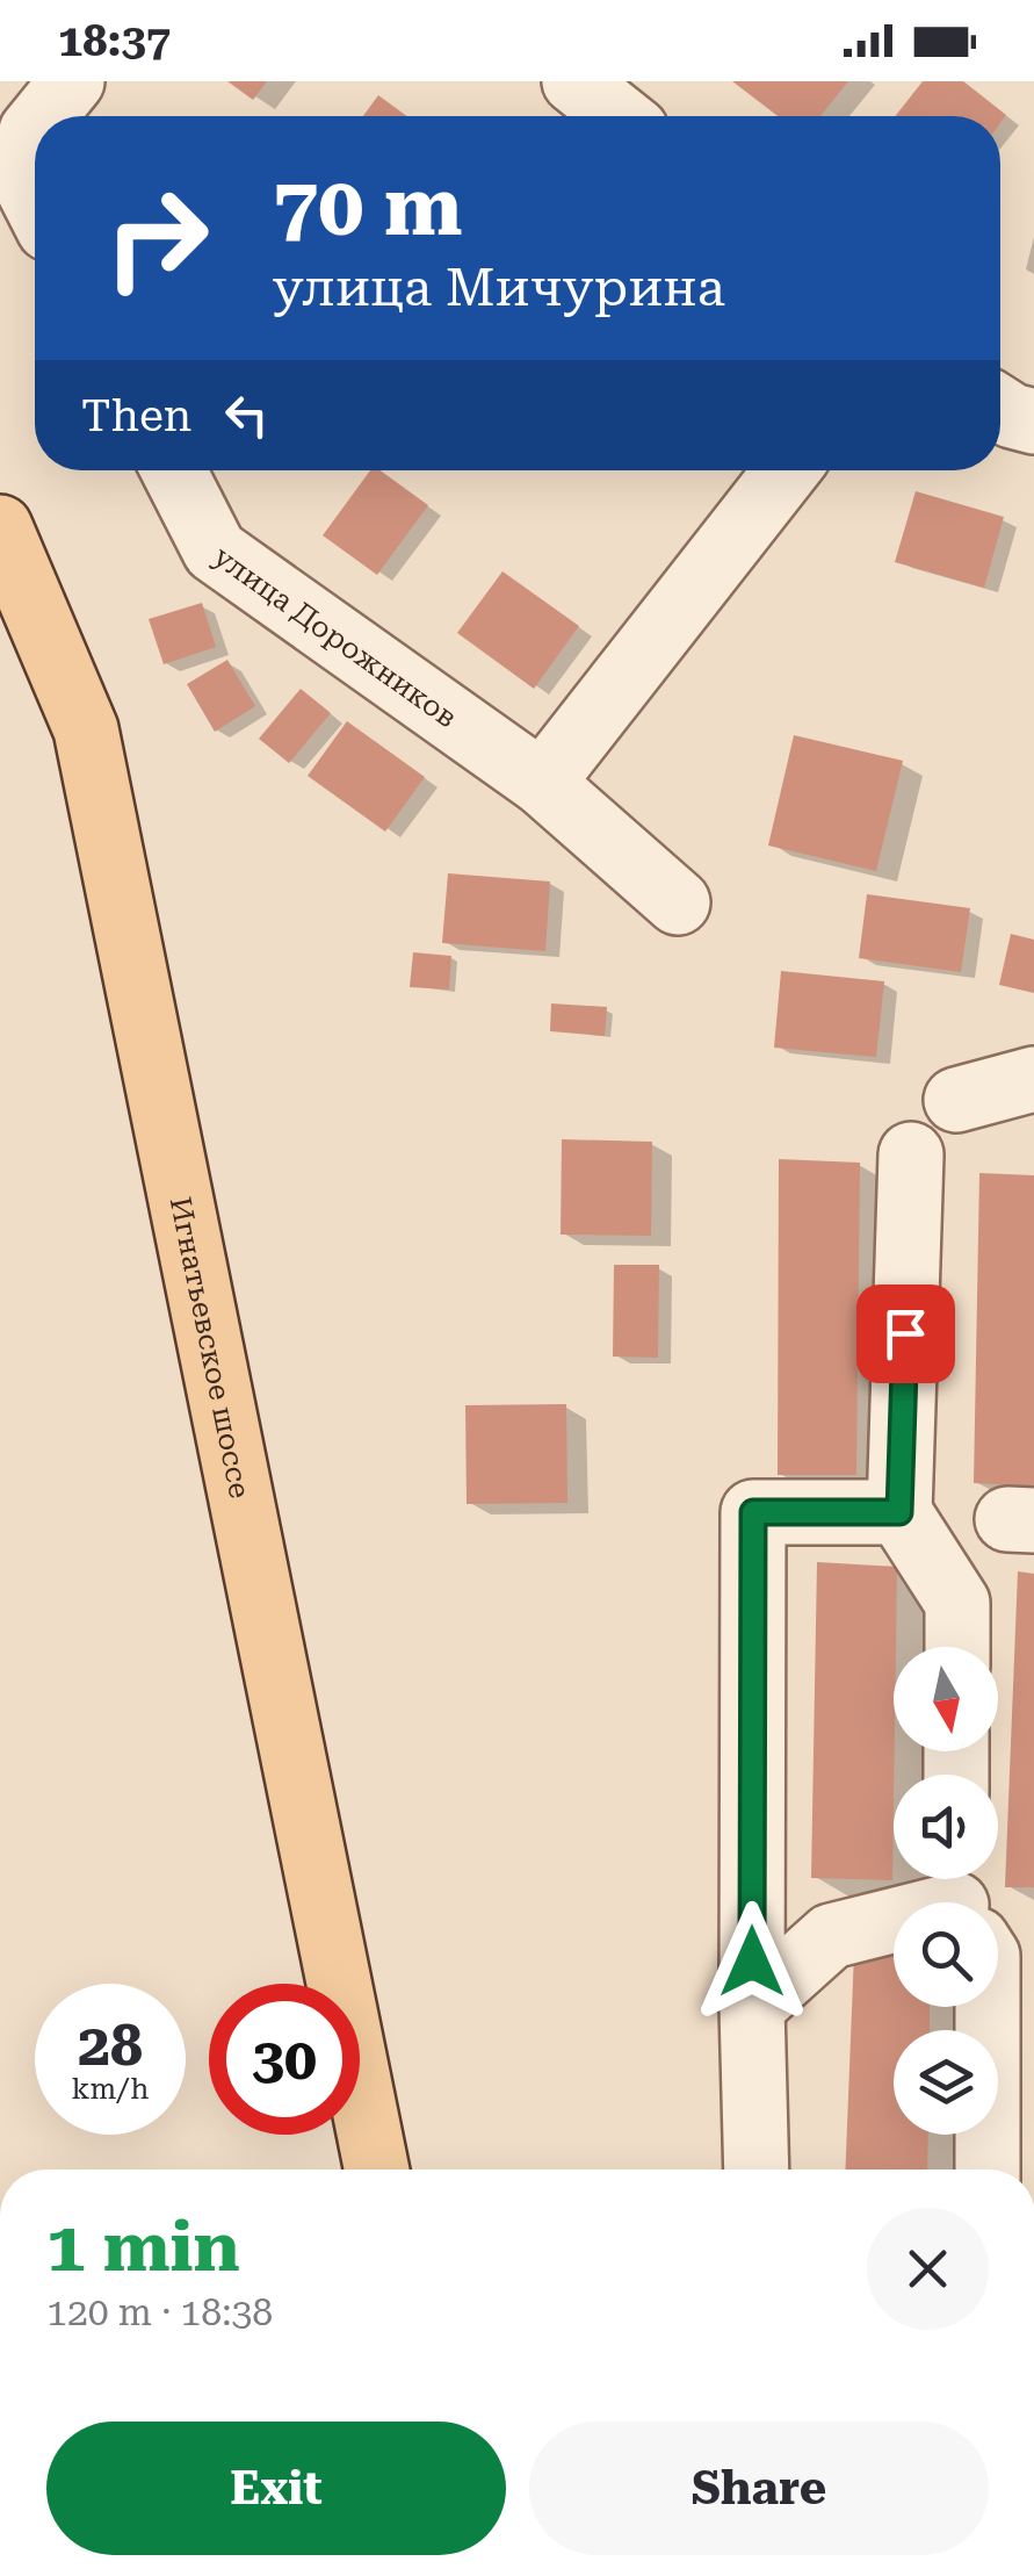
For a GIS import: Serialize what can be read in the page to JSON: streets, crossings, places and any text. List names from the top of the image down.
{
  "streets": {
    "main road": ["Игнатьевское шоссе"],
    "street": ["улица Дорожников"]
  },
  "north": "bottom",
  "page": {
    "status": "18:37",
    "turn": ["70 m", "улица Мичурина"],
    "then": "Then",
    "speed": "28 km/h",
    "limit": "30",
    "heading": ["1 min", "120 m · 18:38"],
    "buttons": ["Exit", "Share"]
  }
}
